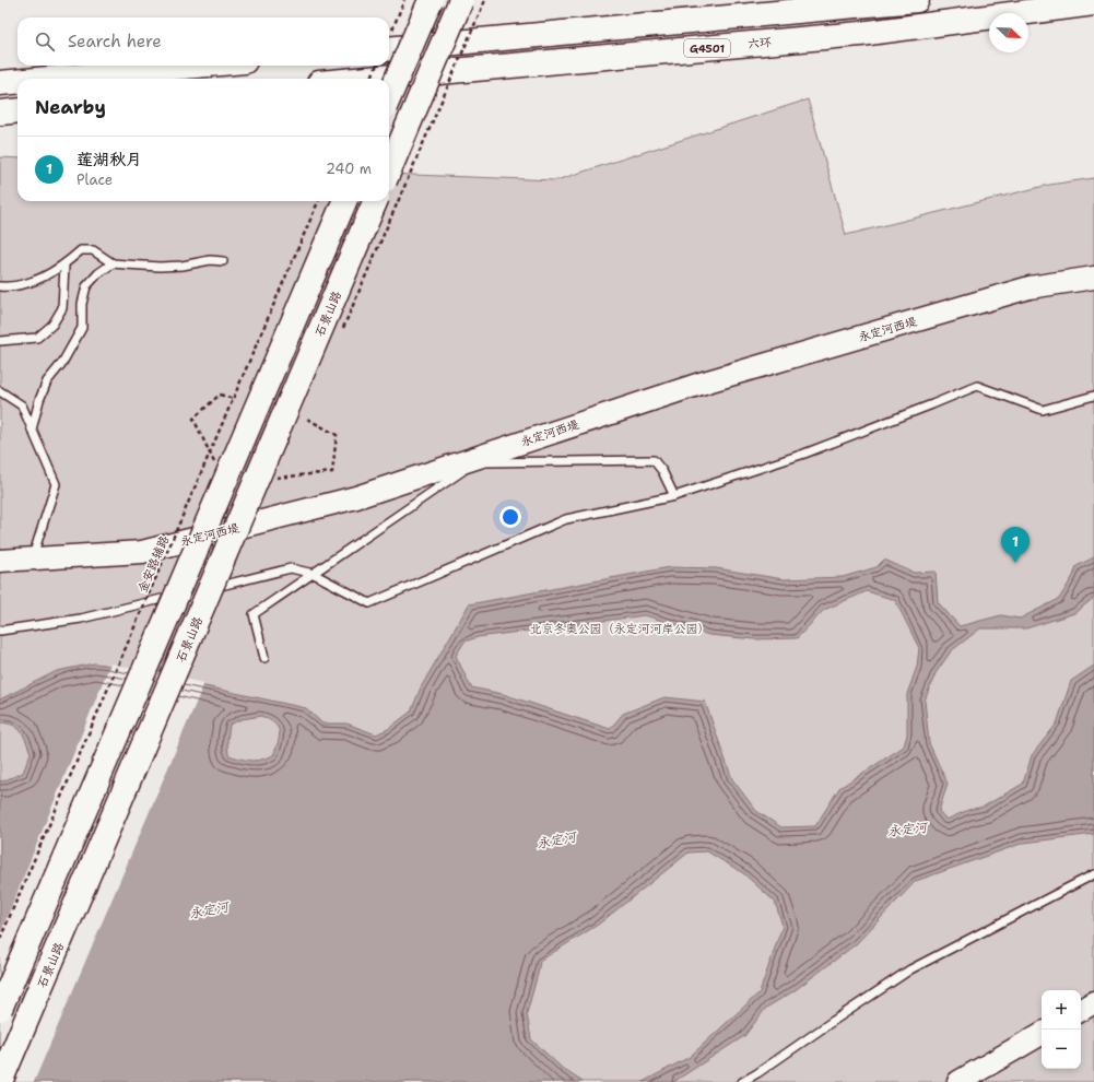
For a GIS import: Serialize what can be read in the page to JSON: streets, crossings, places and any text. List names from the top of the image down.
{
  "streets": {
    "main road": ["六环", "G4501", "石景山路"],
    "street": ["永定河西堤"],
    "path": ["金安路辅路"]
  },
  "water": ["永定河"],
  "parks": ["北京冬奥公园（永定河河岸公园）"],
  "north": "bottom right",
  "page": {
    "search": "Search here",
    "heading": "Nearby",
    "list": [
      {
        "mark": "1",
        "name": "莲湖秋月",
        "note": "Place",
        "value": "240 m"
      }
    ],
    "pins": "1",
    "map_buttons": ["+", "−"]
  }
}
